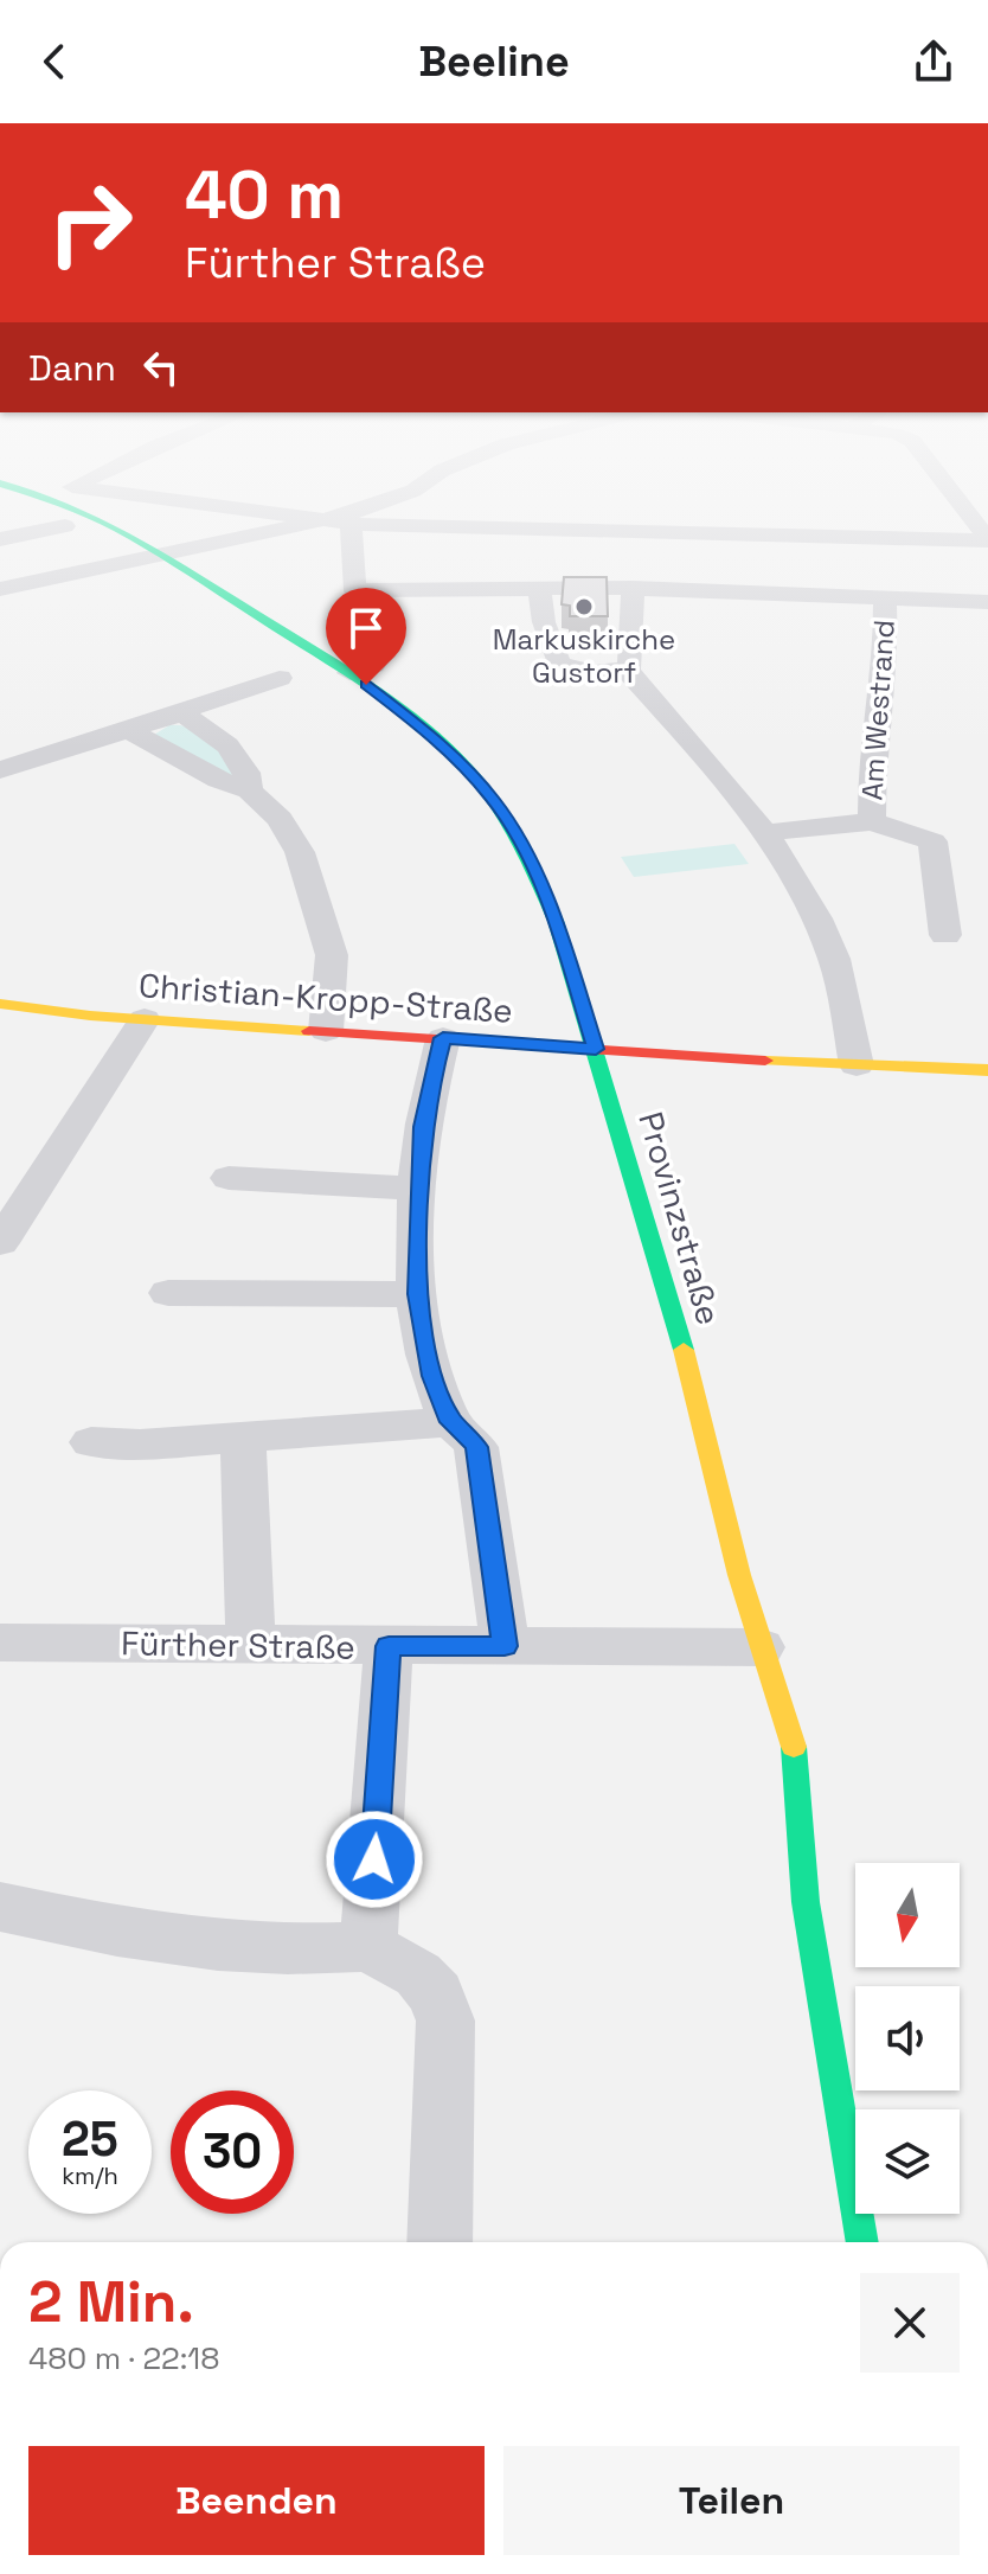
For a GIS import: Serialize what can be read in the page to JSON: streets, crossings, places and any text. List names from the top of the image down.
{
  "streets": {
    "street": [
      "Am Westrand",
      "Christian-Kropp-Straße",
      "Provinzstraße",
      "Fürther Straße"
    ]
  },
  "crossings": [
    ["Christian-Kropp-Straße", "Provinzstraße"],
    ["Provinzstraße", "Fürther Straße"]
  ],
  "places": ["Markuskirche Gustorf"],
  "north": "bottom",
  "page": {
    "header": "Beeline",
    "turn": ["40 m", "Fürther Straße"],
    "then": "Dann",
    "speed": "25 km/h",
    "limit": "30",
    "heading": ["2 Min.", "480 m · 22:18"],
    "buttons": ["Beenden", "Teilen"]
  }
}
